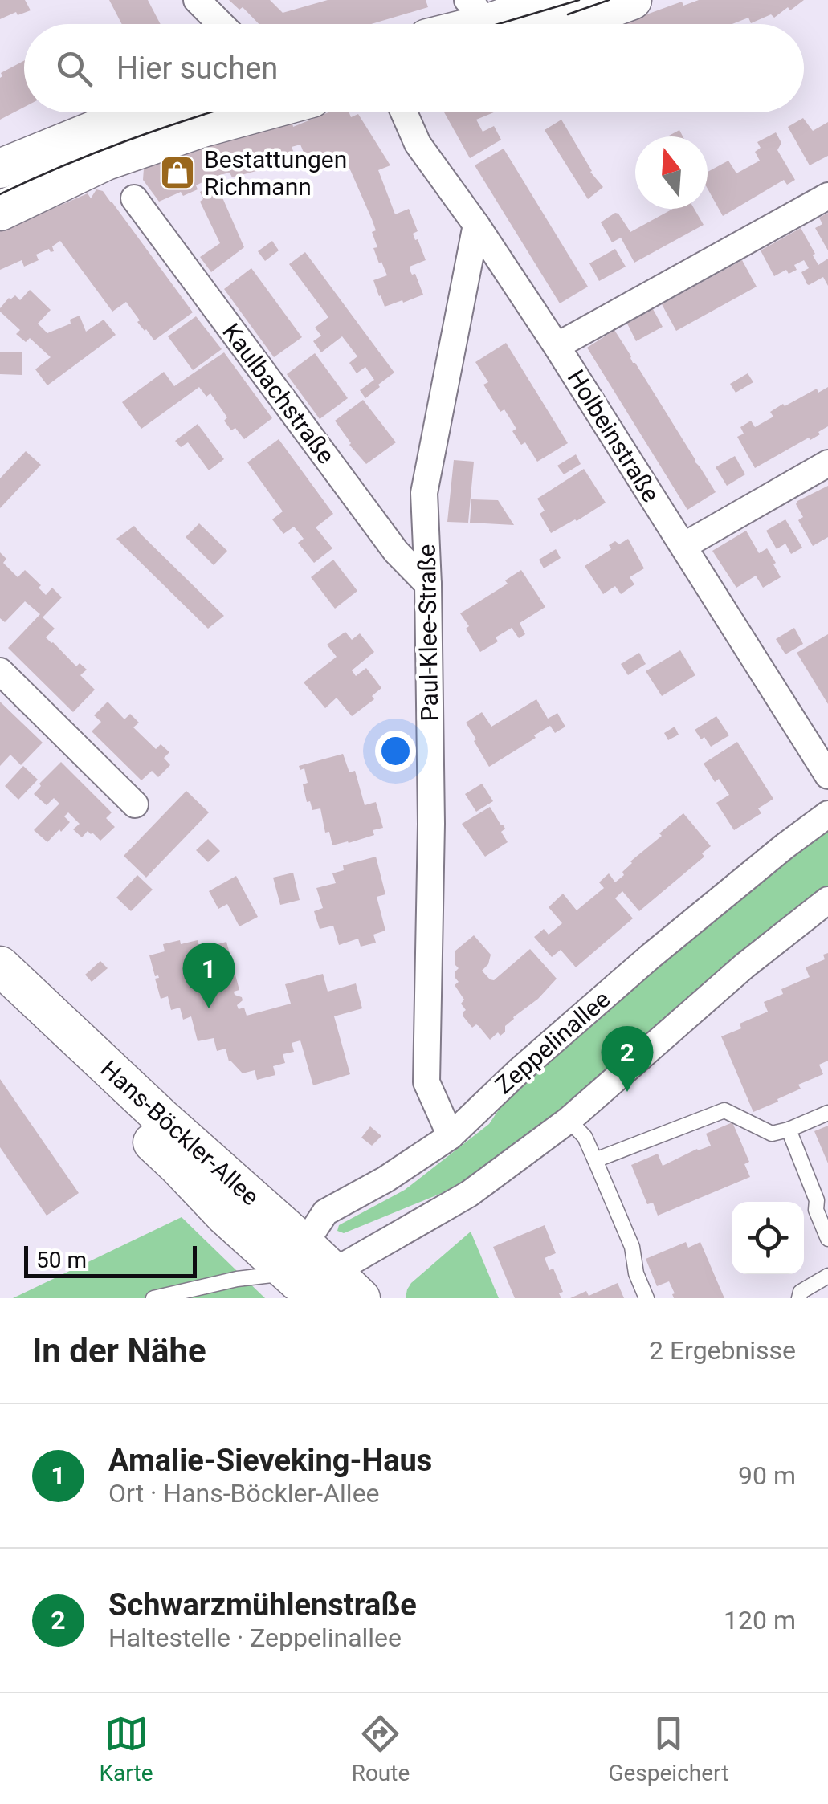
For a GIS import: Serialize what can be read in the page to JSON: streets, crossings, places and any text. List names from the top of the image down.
{
  "streets": {
    "street": [
      "Kaulbachstraße",
      "Holbeinstraße",
      "Paul-Klee-Straße",
      "Zeppelinallee",
      "Hans-Böckler-Allee"
    ]
  },
  "crossings": [
    ["Kaulbachstraße", "Paul-Klee-Straße"],
    ["Holbeinstraße", "Paul-Klee-Straße"],
    ["Paul-Klee-Straße", "Zeppelinallee"],
    ["Zeppelinallee", "Hans-Böckler-Allee"]
  ],
  "places": {
    "shop": ["Bestattungen Richmann"]
  },
  "scale_bar": "50 m",
  "north": "top",
  "page": {
    "search": "Hier suchen",
    "pins": ["1", "2"],
    "scale": "50 m",
    "heading": ["In der Nähe", "2 Ergebnisse"],
    "list": [
      {
        "mark": "1",
        "name": "Amalie-Sieveking-Haus",
        "note": "Ort · Hans-Böckler-Allee",
        "value": "90 m"
      },
      {
        "mark": "2",
        "name": "Schwarzmühlenstraße",
        "note": "Haltestelle · Zeppelinallee",
        "value": "120 m"
      }
    ],
    "nav": ["Karte", "Route", "Gespeichert"]
  }
}
